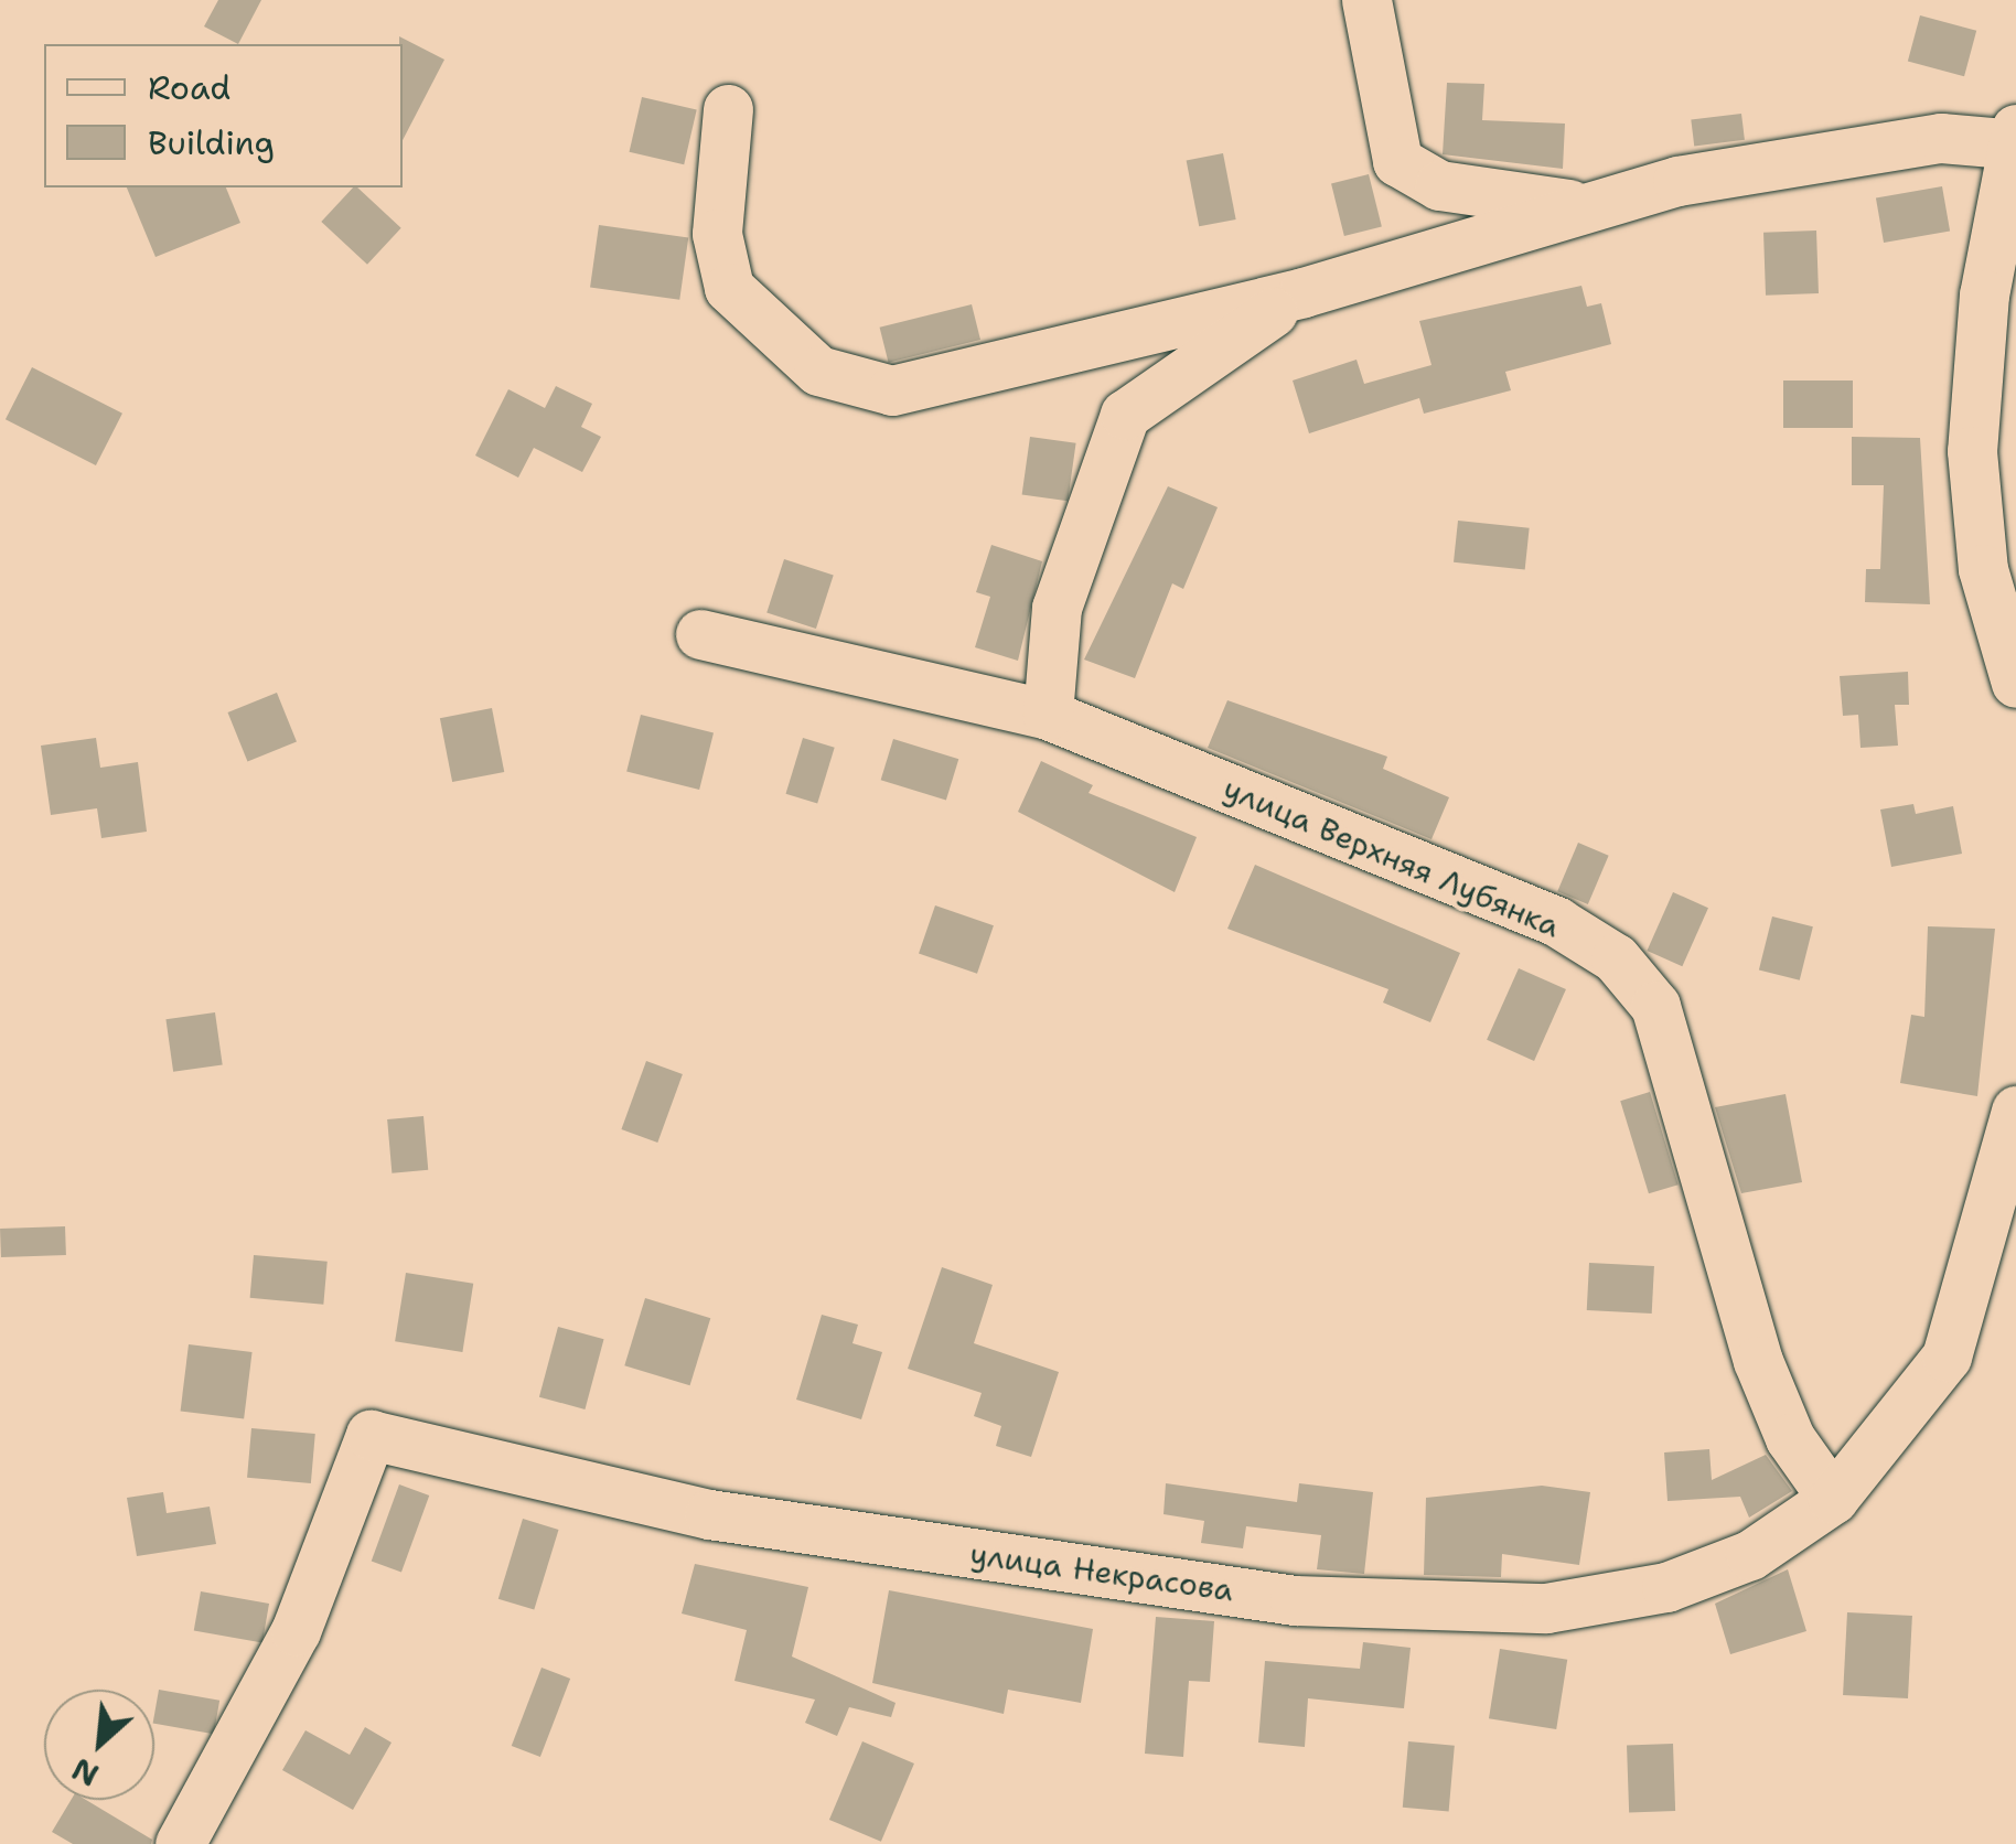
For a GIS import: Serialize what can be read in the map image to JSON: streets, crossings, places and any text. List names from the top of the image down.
{
  "streets": {
    "street": ["улица Верхняя Лубянка", "улица Некрасова"]
  },
  "crossings": [
    ["улица Верхняя Лубянка", "улица Некрасова"]
  ],
  "legend": ["Road", "Building"],
  "north": "bottom left"
}
